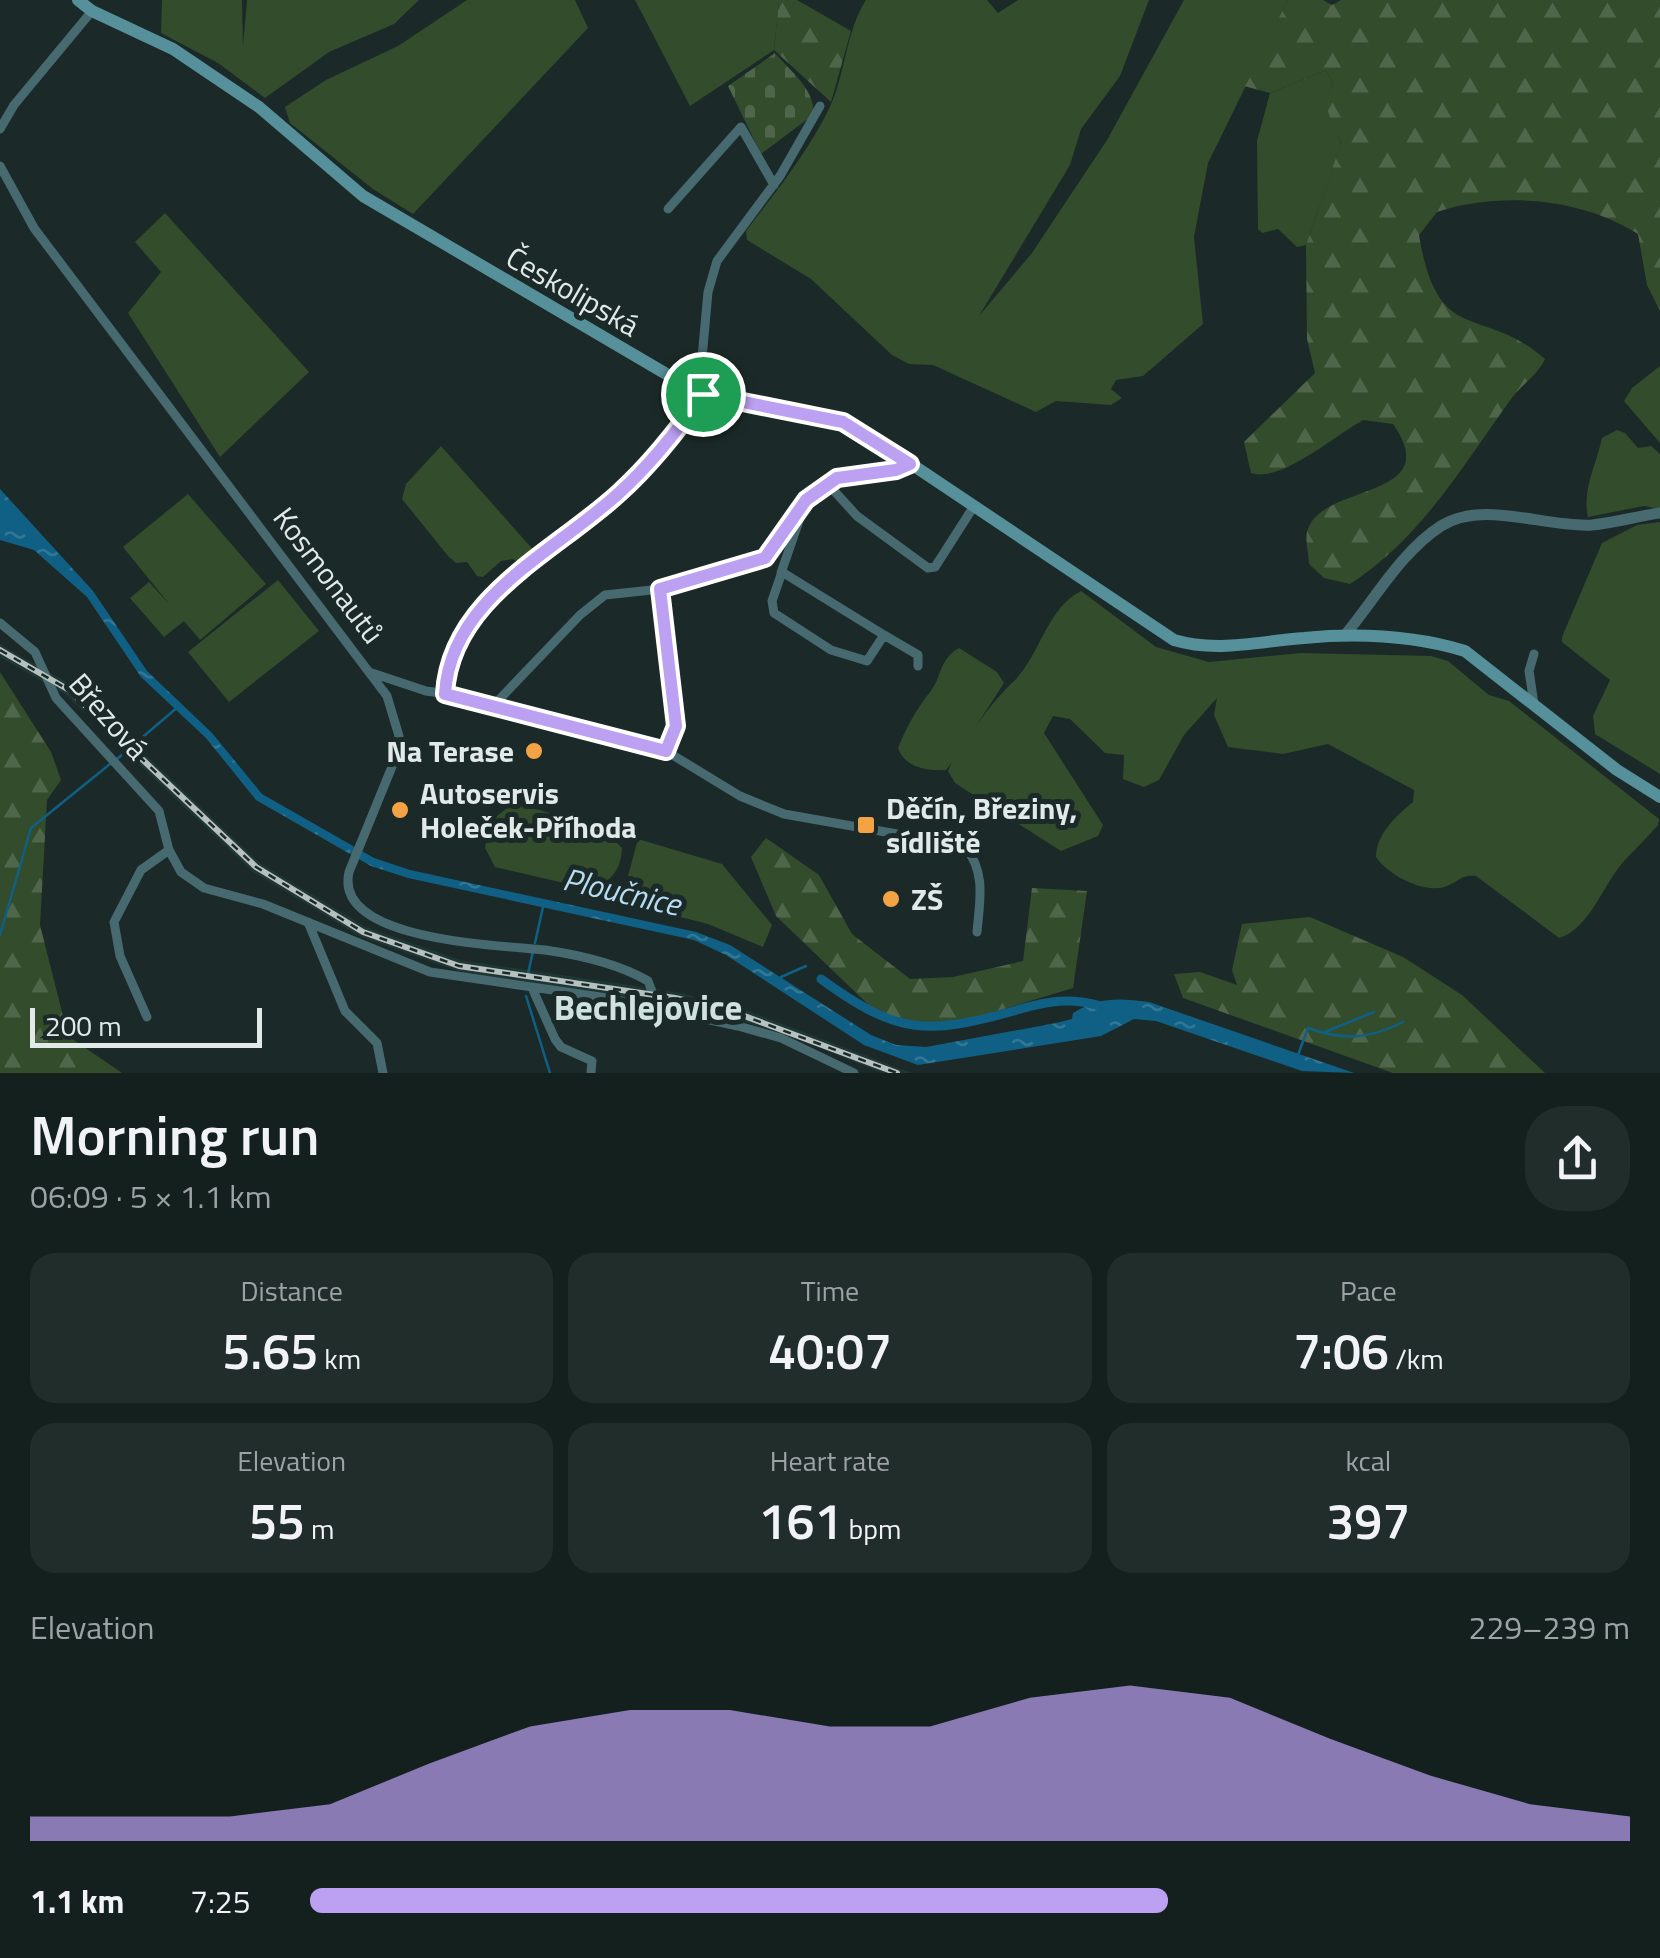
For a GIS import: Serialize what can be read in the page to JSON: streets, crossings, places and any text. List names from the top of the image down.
{
  "streets": {
    "main road": ["Českolipská"],
    "street": ["Kosmonautů", "Březová"]
  },
  "districts": ["Bechlejovice"],
  "water": ["Ploučnice"],
  "places": {
    "other": ["Na Terase", "Autoservis Holeček-Příhoda", "ZŠ"],
    "transit": ["Děčín, Březiny, sídliště"]
  },
  "scale_bar": "200 m",
  "page": {
    "scale": "200 m",
    "heading": ["Morning run", "06:09 · 5 × 1.1 km"],
    "stats": [
      ["Distance", "5.65 km"],
      ["Time", "40:07"],
      ["Pace", "7:06 /km"],
      ["Elevation", "55 m"],
      ["Heart rate", "161 bpm"],
      ["kcal", "397"]
    ],
    "chart": ["Elevation", "229–239 m"],
    "list": [
      {
        "name": "1.1 km",
        "note": "7:25"
      }
    ]
  }
}
